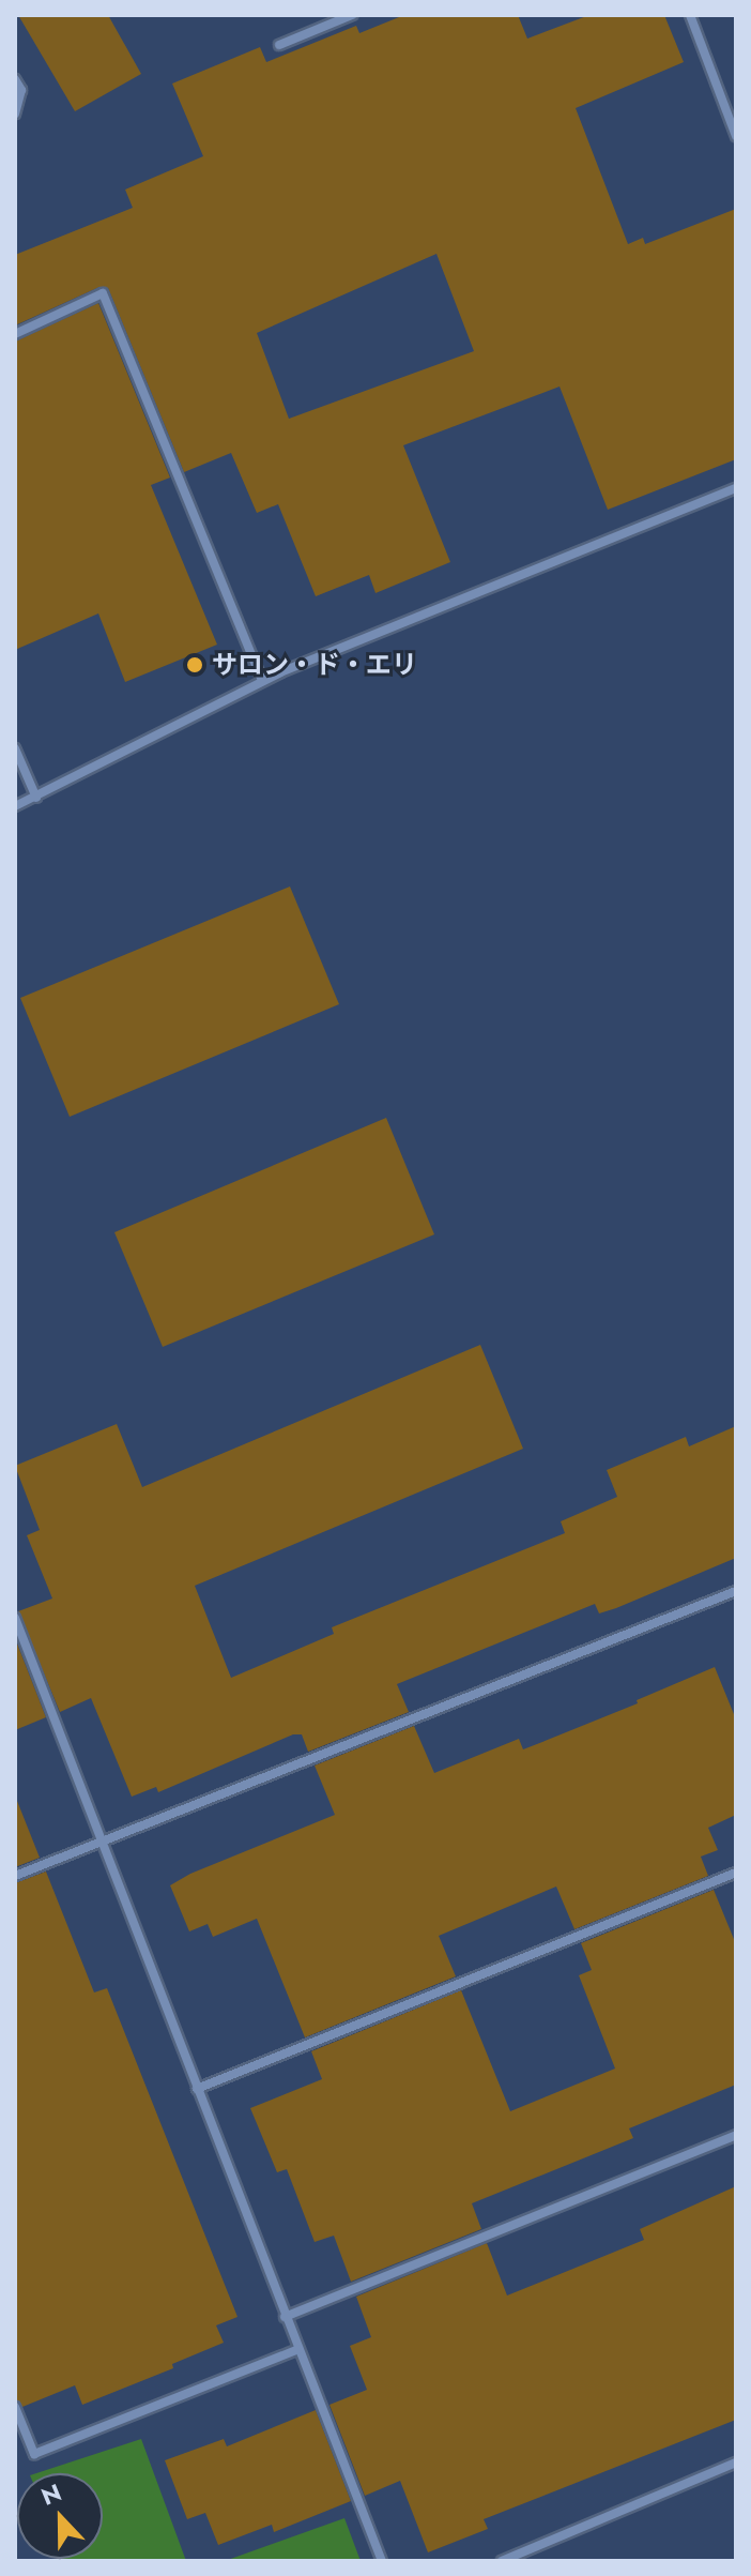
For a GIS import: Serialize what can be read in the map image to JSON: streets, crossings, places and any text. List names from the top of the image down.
{
  "places": ["サロン・ド・エリ"],
  "north": "top"
}
